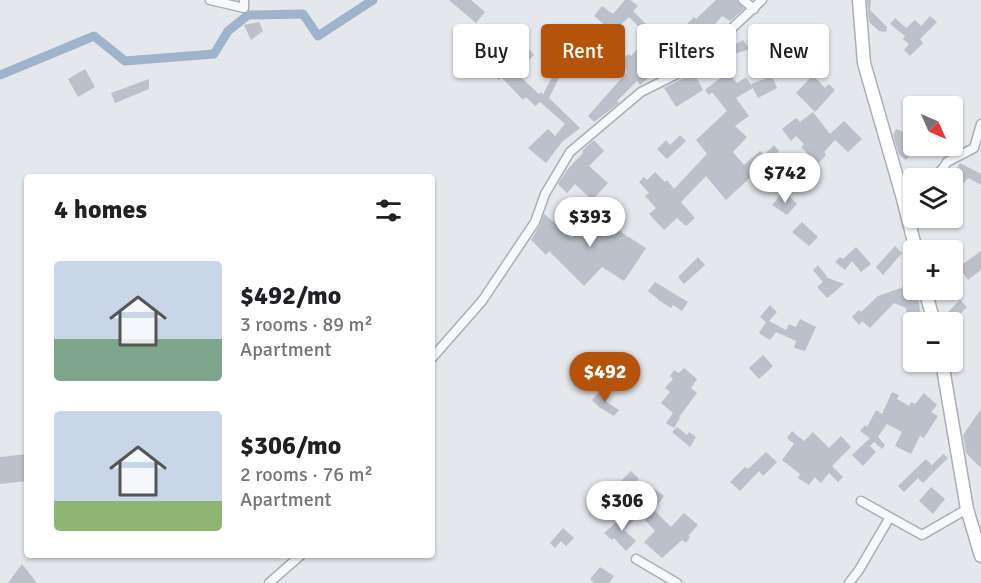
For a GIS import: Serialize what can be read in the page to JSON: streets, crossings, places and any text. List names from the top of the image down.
{
  "north": "bottom right",
  "page": {
    "chip": [
      "Buy",
      "Rent",
      "Filters",
      "New"
    ],
    "map_buttons": ["+", "−"],
    "price": [
      "$742",
      "$393",
      "$492",
      "$306"
    ],
    "heading": "4 homes",
    "list": [
      {
        "name": "$492/mo",
        "note": "3 rooms · 89 m² · Apartment"
      },
      {
        "name": "$306/mo",
        "note": "2 rooms · 76 m² · Apartment"
      }
    ]
  }
}
